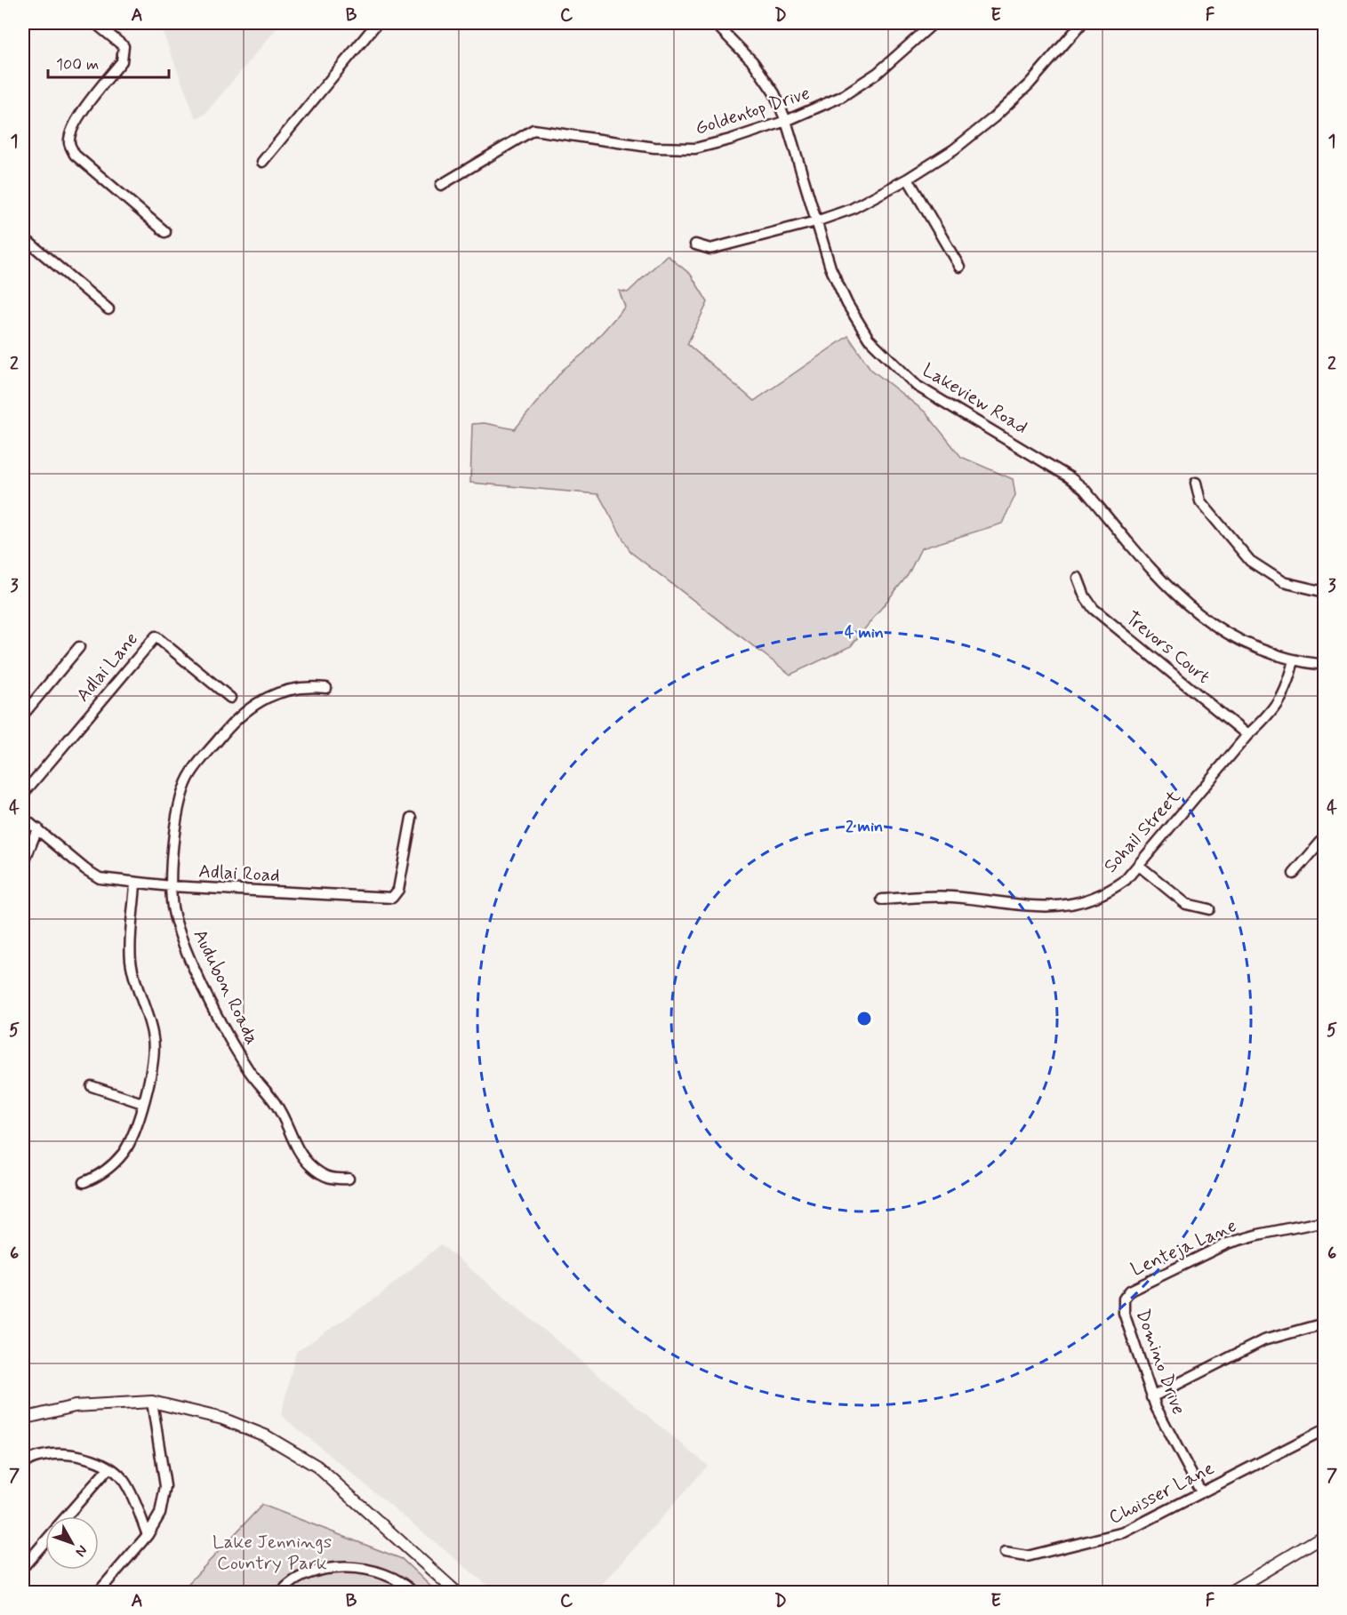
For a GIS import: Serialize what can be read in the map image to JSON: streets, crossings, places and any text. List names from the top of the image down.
{
  "streets": {
    "street": [
      "Goldentop Drive",
      "Lakeview Road",
      "Trevors Court",
      "Adlai Lane",
      "Sohail Street",
      "Adlai Road",
      "Audubon Roada",
      "Lenteja Lane",
      "Domino Drive",
      "Choisser Lane"
    ]
  },
  "crossings": [
    ["Goldentop Drive", "Lakeview Road"],
    ["Lakeview Road", "Sohail Street"],
    ["Trevors Court", "Sohail Street"],
    ["Adlai Road", "Audubon Roada"],
    ["Lenteja Lane", "Domino Drive"],
    ["Domino Drive", "Choisser Lane"]
  ],
  "parks": ["Lake Jennings Country Park"],
  "scale_bar": "100 m",
  "north": "bottom right",
  "grid": {
    "columns": [
      "A",
      "B",
      "C",
      "D",
      "E",
      "F"
    ],
    "rows": [
      "1",
      "2",
      "3",
      "4",
      "5",
      "6",
      "7"
    ]
  },
  "rings": ["4 min", "2 min"]
}
